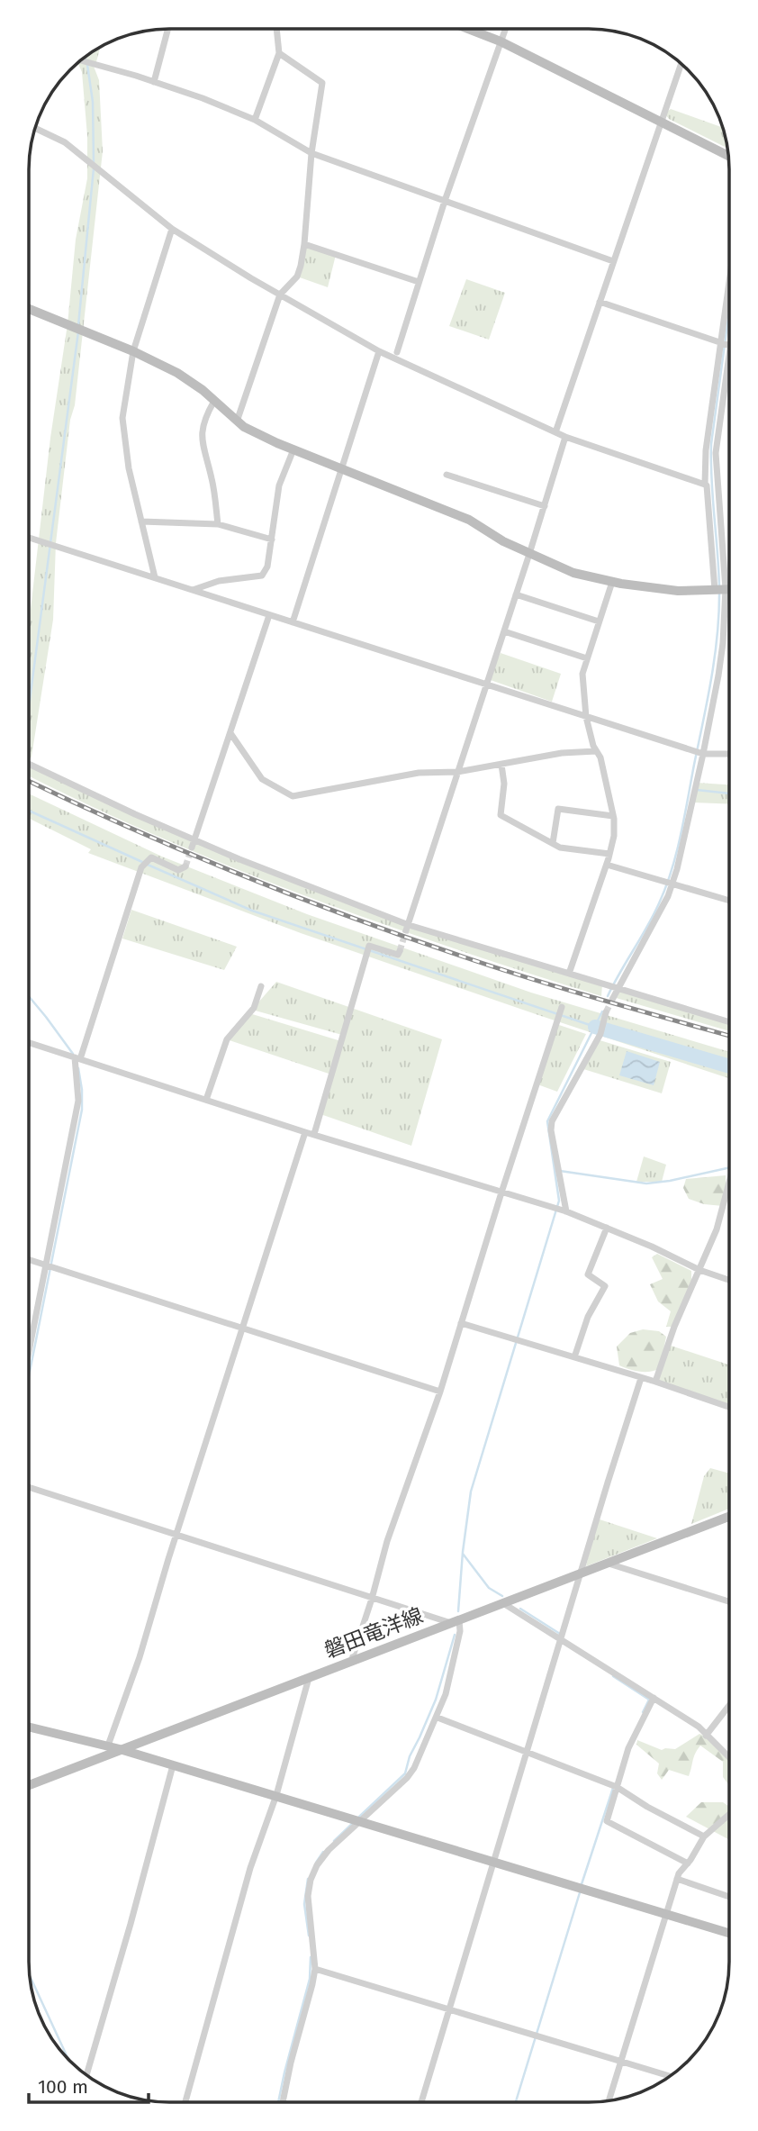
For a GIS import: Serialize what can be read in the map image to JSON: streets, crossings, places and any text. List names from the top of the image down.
{
  "streets": {
    "street": ["磐田竜洋線"]
  },
  "scale_bar": "100 m"
}
